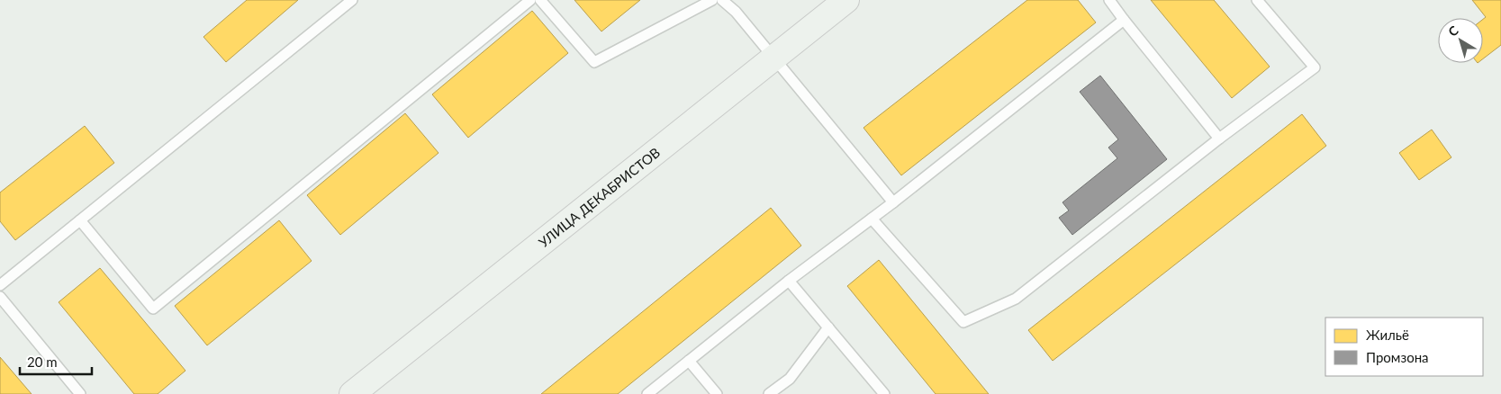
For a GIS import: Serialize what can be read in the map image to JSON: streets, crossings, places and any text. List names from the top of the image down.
{
  "streets": {
    "main road": ["УЛИЦА ДЕКАБРИСТОВ"]
  },
  "legend": ["Жильё", "Промзона"],
  "scale_bar": "20 m",
  "north": "top left"
}
